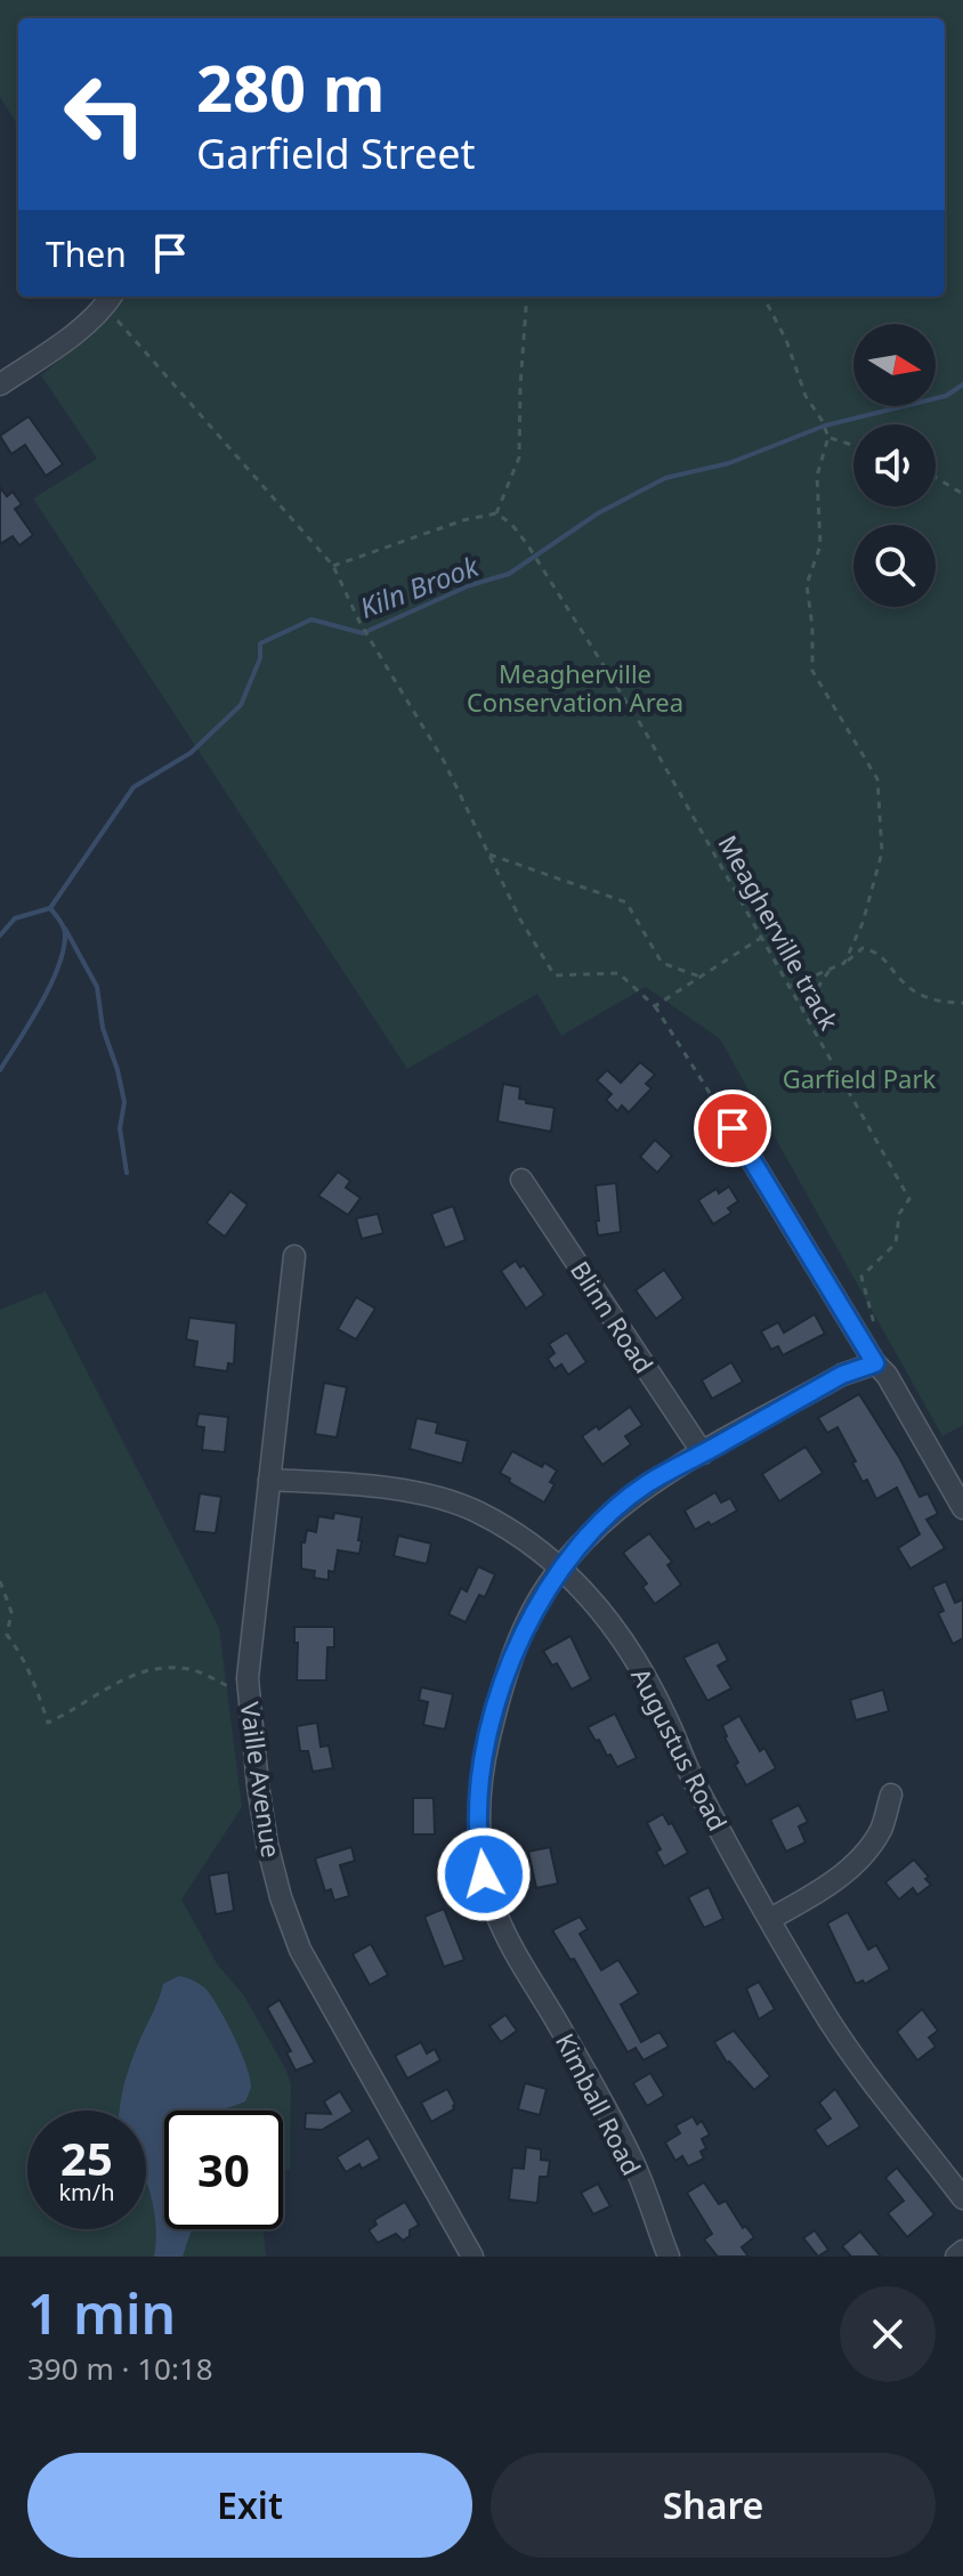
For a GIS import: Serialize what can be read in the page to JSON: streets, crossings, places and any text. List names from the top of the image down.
{
  "streets": {
    "street": [
      "Blinn Road",
      "Augustus Road",
      "Vaille Avenue",
      "Kimball Road"
    ],
    "path": ["Meagherville track"]
  },
  "crossings": [
    ["Blinn Road", "Kimball Road"],
    ["Augustus Road", "Vaille Avenue"],
    ["Augustus Road", "Kimball Road"]
  ],
  "water": ["Kiln Brook"],
  "parks": ["Meagherville Conservation Area", "Garfield Park"],
  "north": "right",
  "page": {
    "turn": ["280 m", "Garfield Street"],
    "then": "Then",
    "speed": "25 km/h",
    "limit": "30",
    "heading": ["1 min", "390 m · 10:18"],
    "buttons": ["Exit", "Share"]
  }
}
